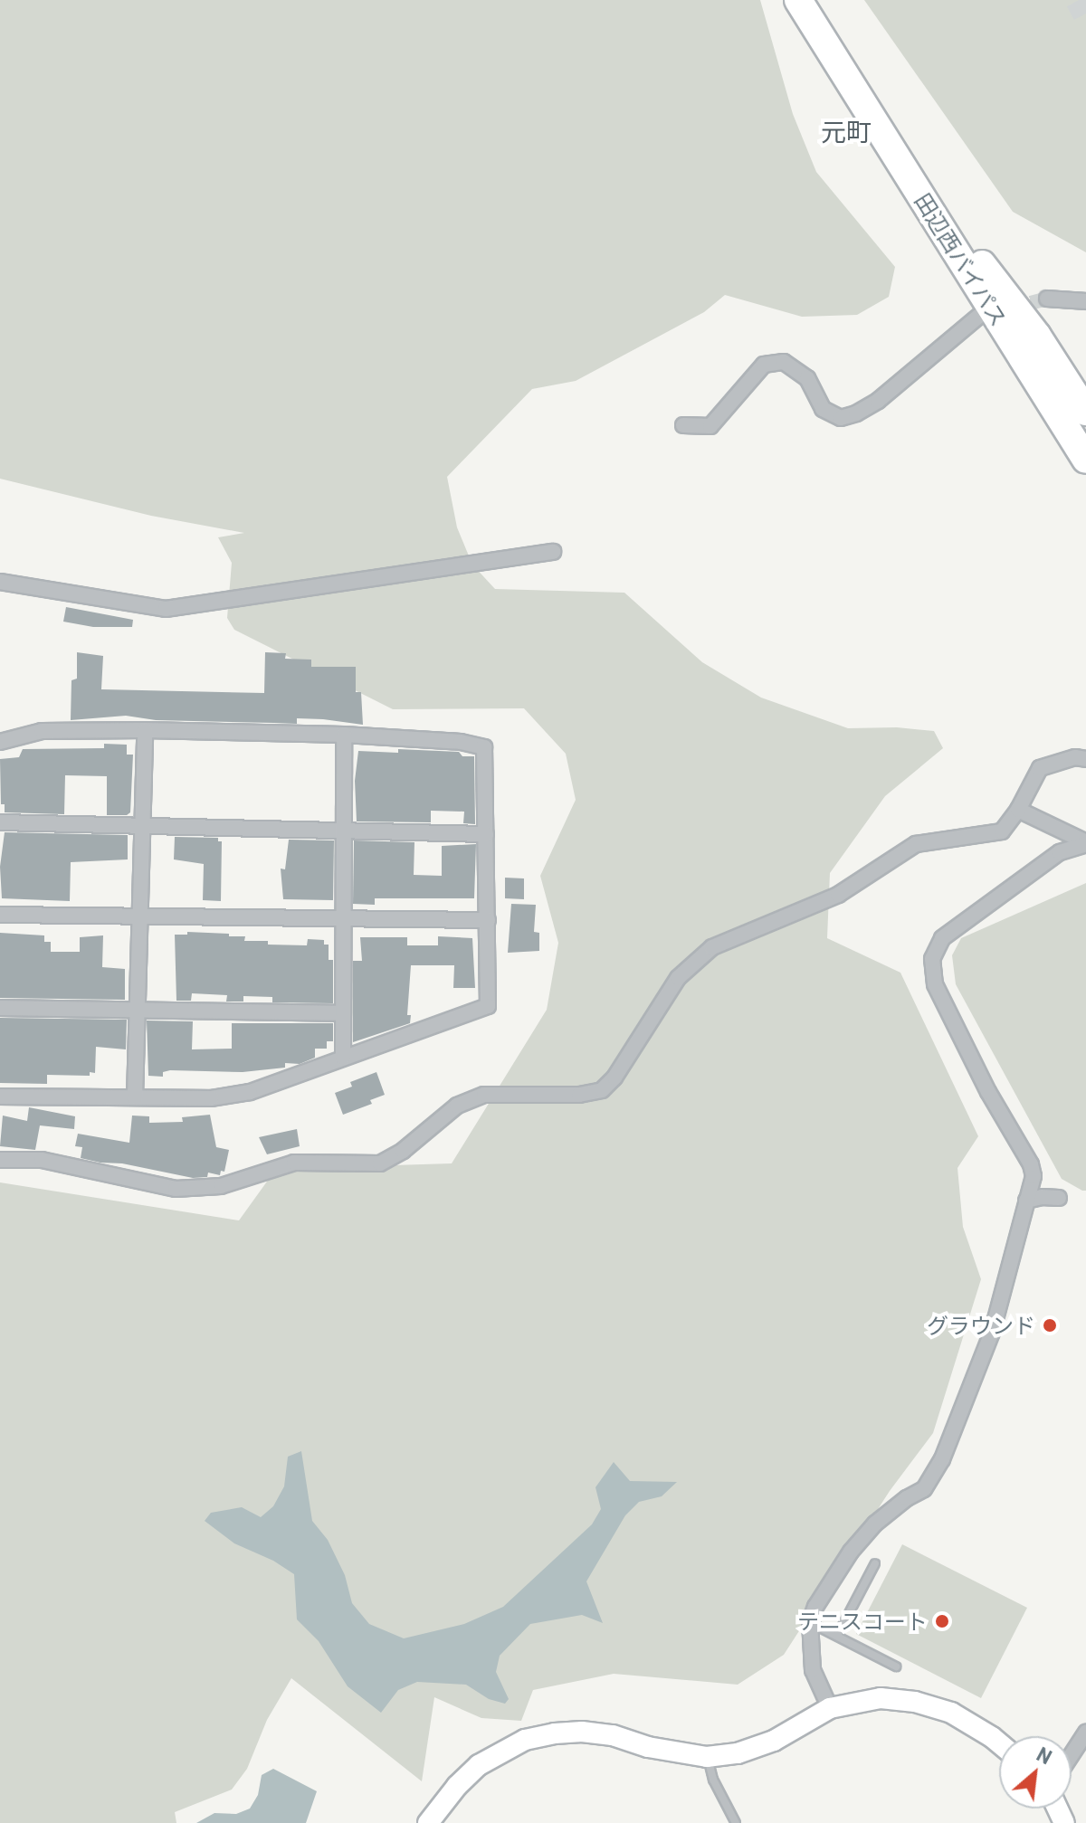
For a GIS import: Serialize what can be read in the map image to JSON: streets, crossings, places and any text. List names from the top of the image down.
{
  "streets": {
    "highway": ["田辺西バイパス"]
  },
  "districts": ["元町"],
  "places": ["グラウンド", "テニスコート"],
  "north": "top right"
}
